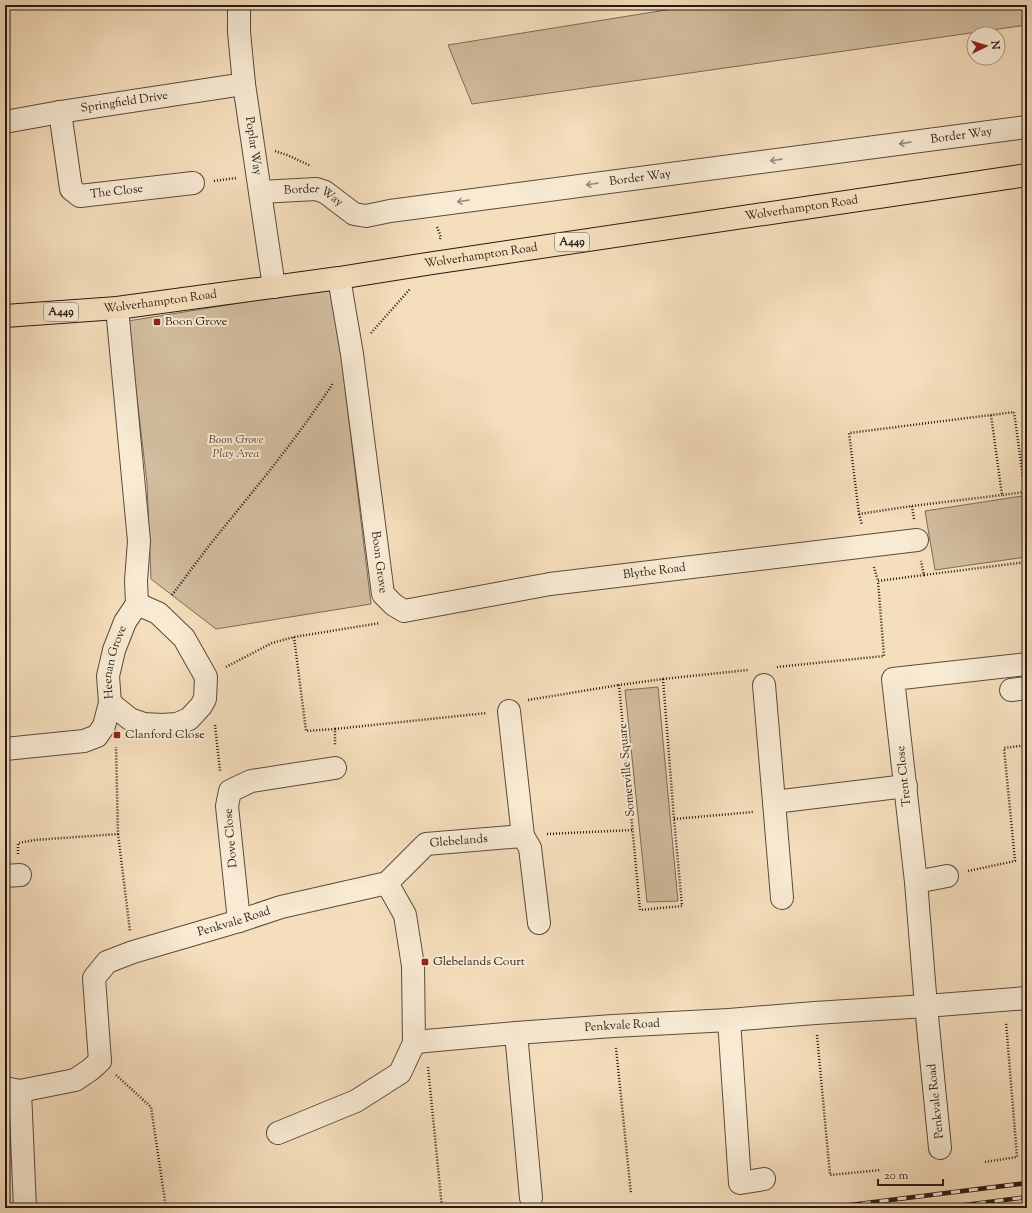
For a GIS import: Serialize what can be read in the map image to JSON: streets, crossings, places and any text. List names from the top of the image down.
{
  "streets": {
    "highway": ["Wolverhampton Road", "A449"],
    "street": [
      "Springfield Drive",
      "Border Way",
      "Poplar Way",
      "The Close",
      "Boon Grove",
      "Blythe Road",
      "Heenan Grove",
      "Trent Close",
      "Dove Close",
      "Glebelands",
      "Penkvale Road"
    ],
    "path": ["Somerville Square"]
  },
  "crossings": [
    ["Springfield Drive", "Poplar Way"],
    ["Springfield Drive", "The Close"],
    ["Border Way", "Poplar Way"],
    ["Poplar Way", "Wolverhampton Road"],
    ["Wolverhampton Road", "Boon Grove"],
    ["Boon Grove", "Blythe Road"],
    ["Trent Close", "Penkvale Road"],
    ["Dove Close", "Penkvale Road"],
    ["Glebelands", "Penkvale Road"]
  ],
  "one_way": ["Border Way"],
  "parks": ["Boon Grove Play Area"],
  "places": {
    "transit": ["Boon Grove", "Clanford Close", "Glebelands Court"]
  },
  "scale_bar": "20 m",
  "north": "right"
}
